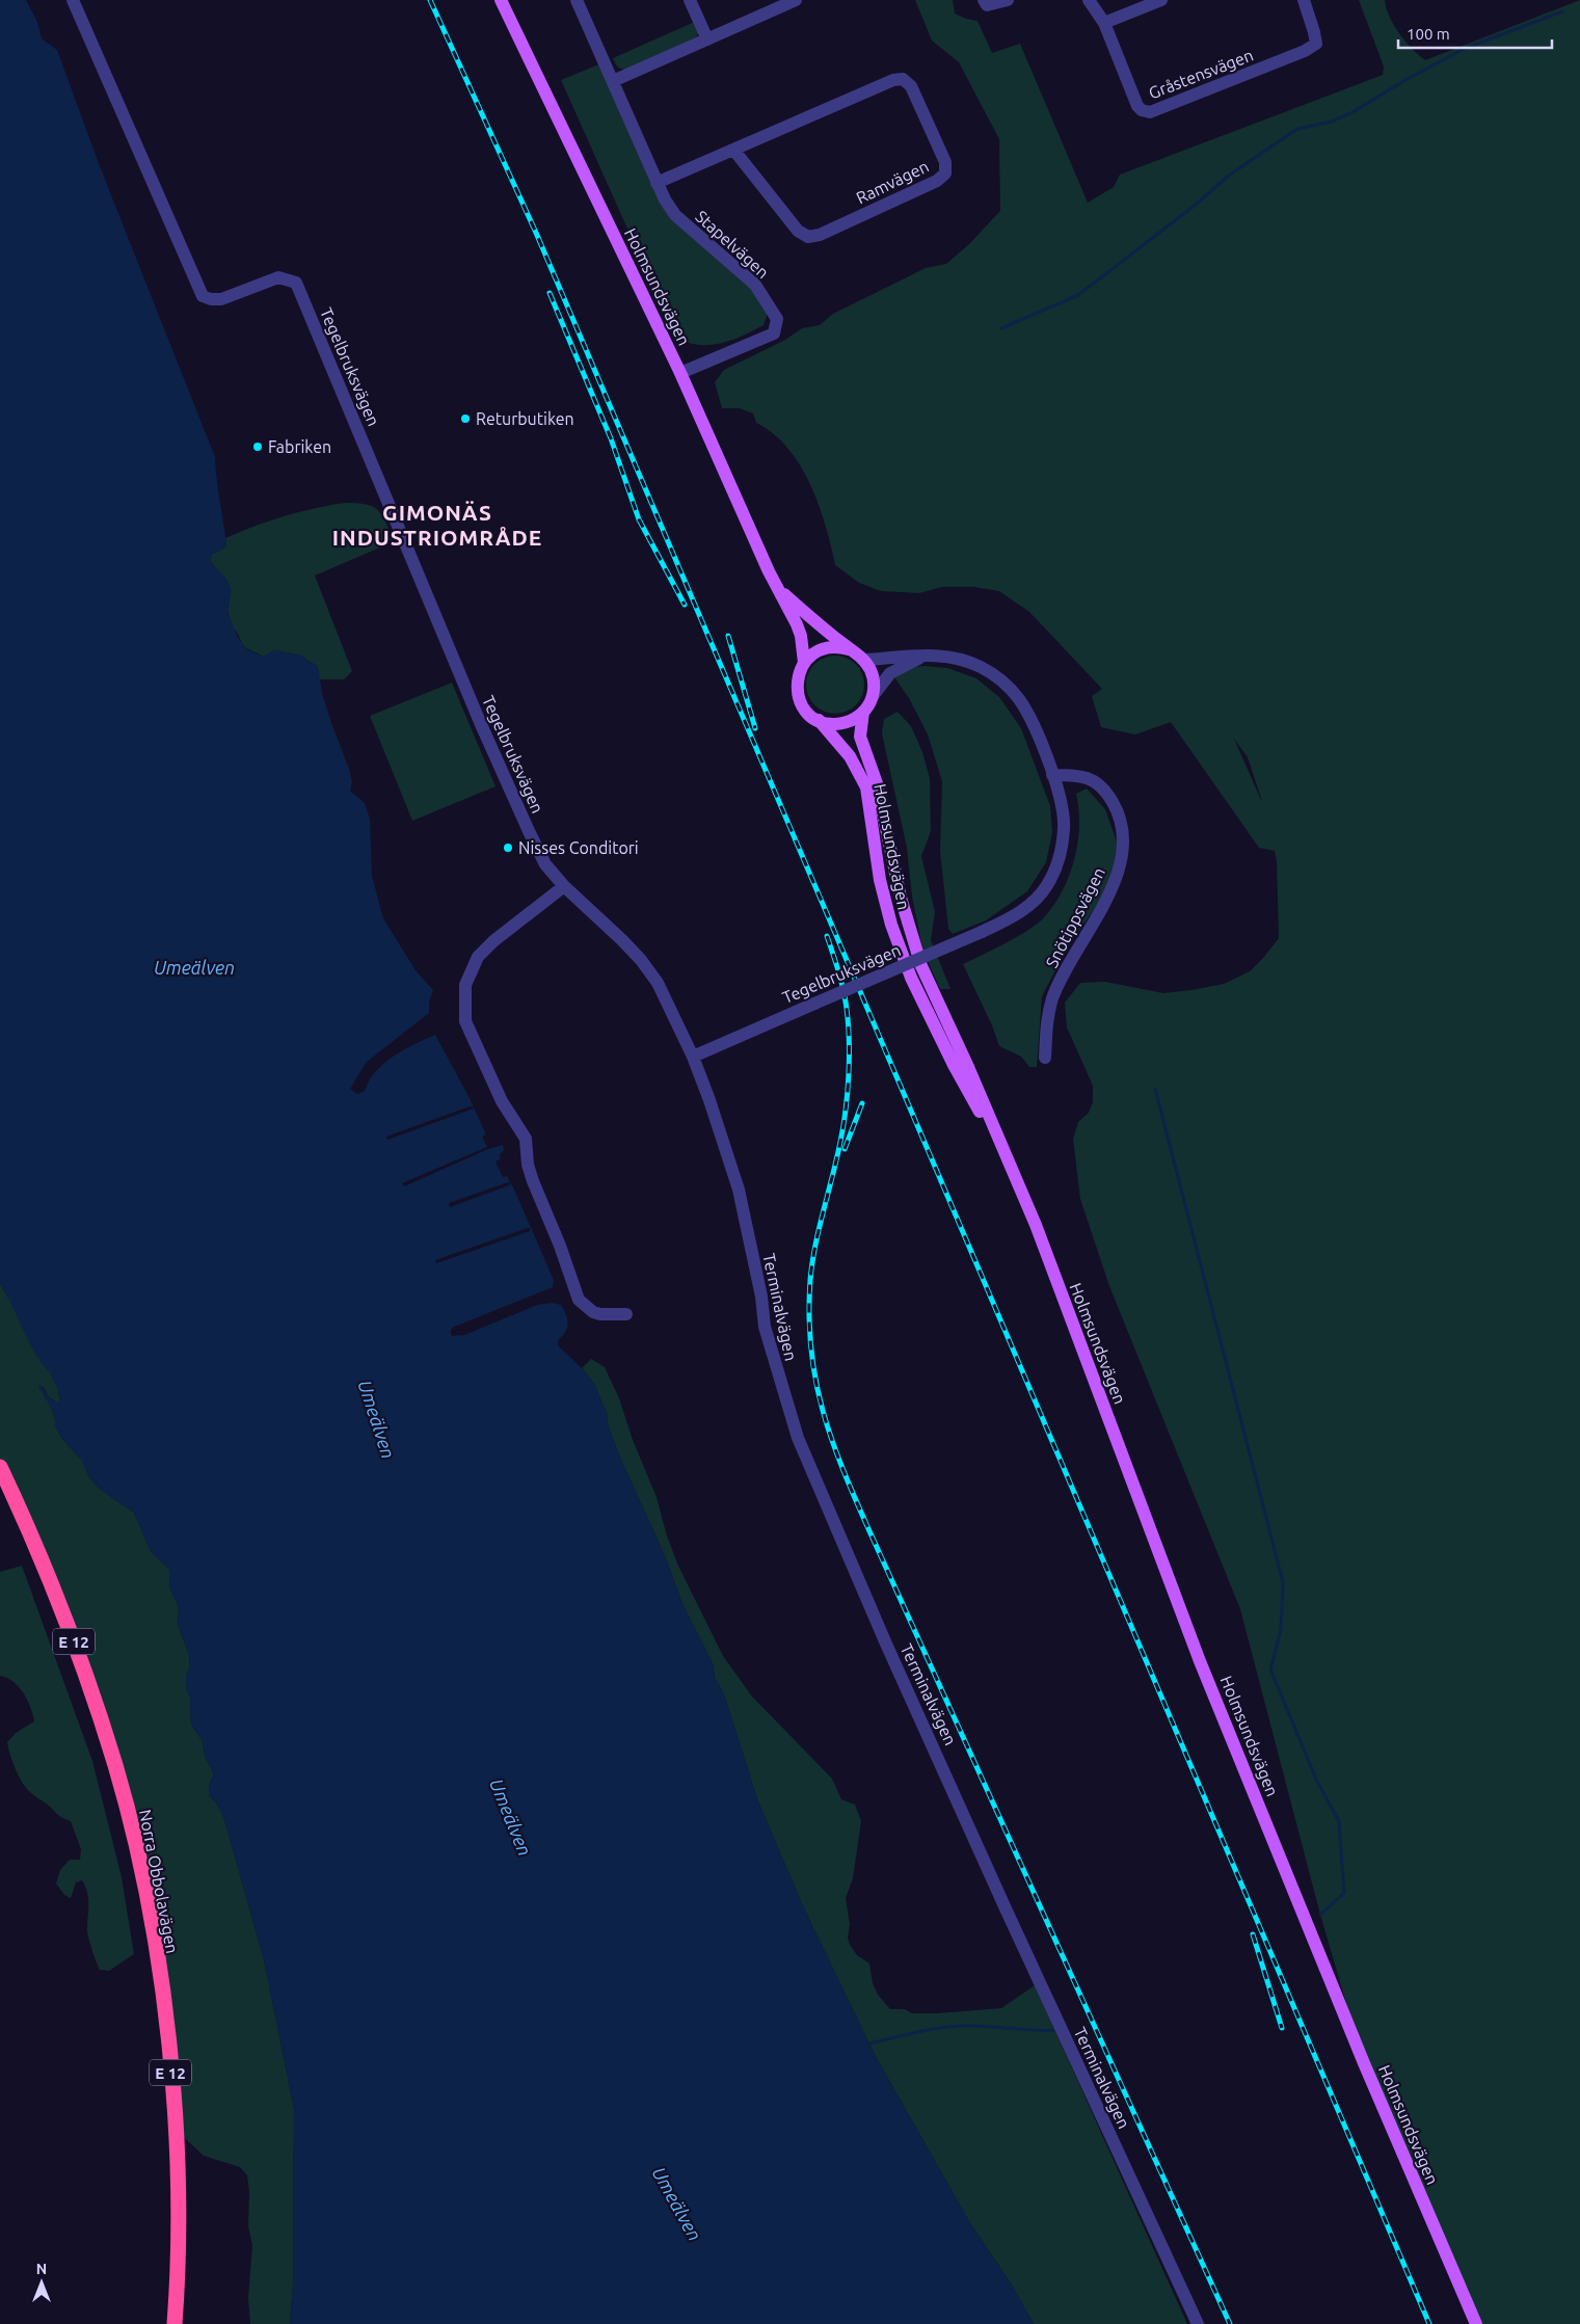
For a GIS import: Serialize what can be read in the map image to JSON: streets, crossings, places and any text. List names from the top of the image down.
{
  "streets": {
    "highway": ["E 12", "Norra Obbolavägen"],
    "main road": ["Holmsundsvägen"],
    "street": [
      "Gråstensvägen",
      "Ramvägen",
      "Stapelvägen",
      "Tegelbruksvägen",
      "Snötippsvägen",
      "Terminalvägen"
    ]
  },
  "crossings": [
    ["Ramvägen", "Stapelvägen"],
    ["Stapelvägen", "Holmsundsvägen"],
    ["Holmsundsvägen", "Tegelbruksvägen"],
    ["Tegelbruksvägen", "Snötippsvägen"],
    ["Tegelbruksvägen", "Terminalvägen"]
  ],
  "districts": ["GIMONÄS INDUSTRIOMRÅDE"],
  "water": ["Umeälven"],
  "places": ["Returbutiken", "Fabriken", "Nisses Conditori"],
  "scale_bar": "100 m",
  "north": "top"
}
